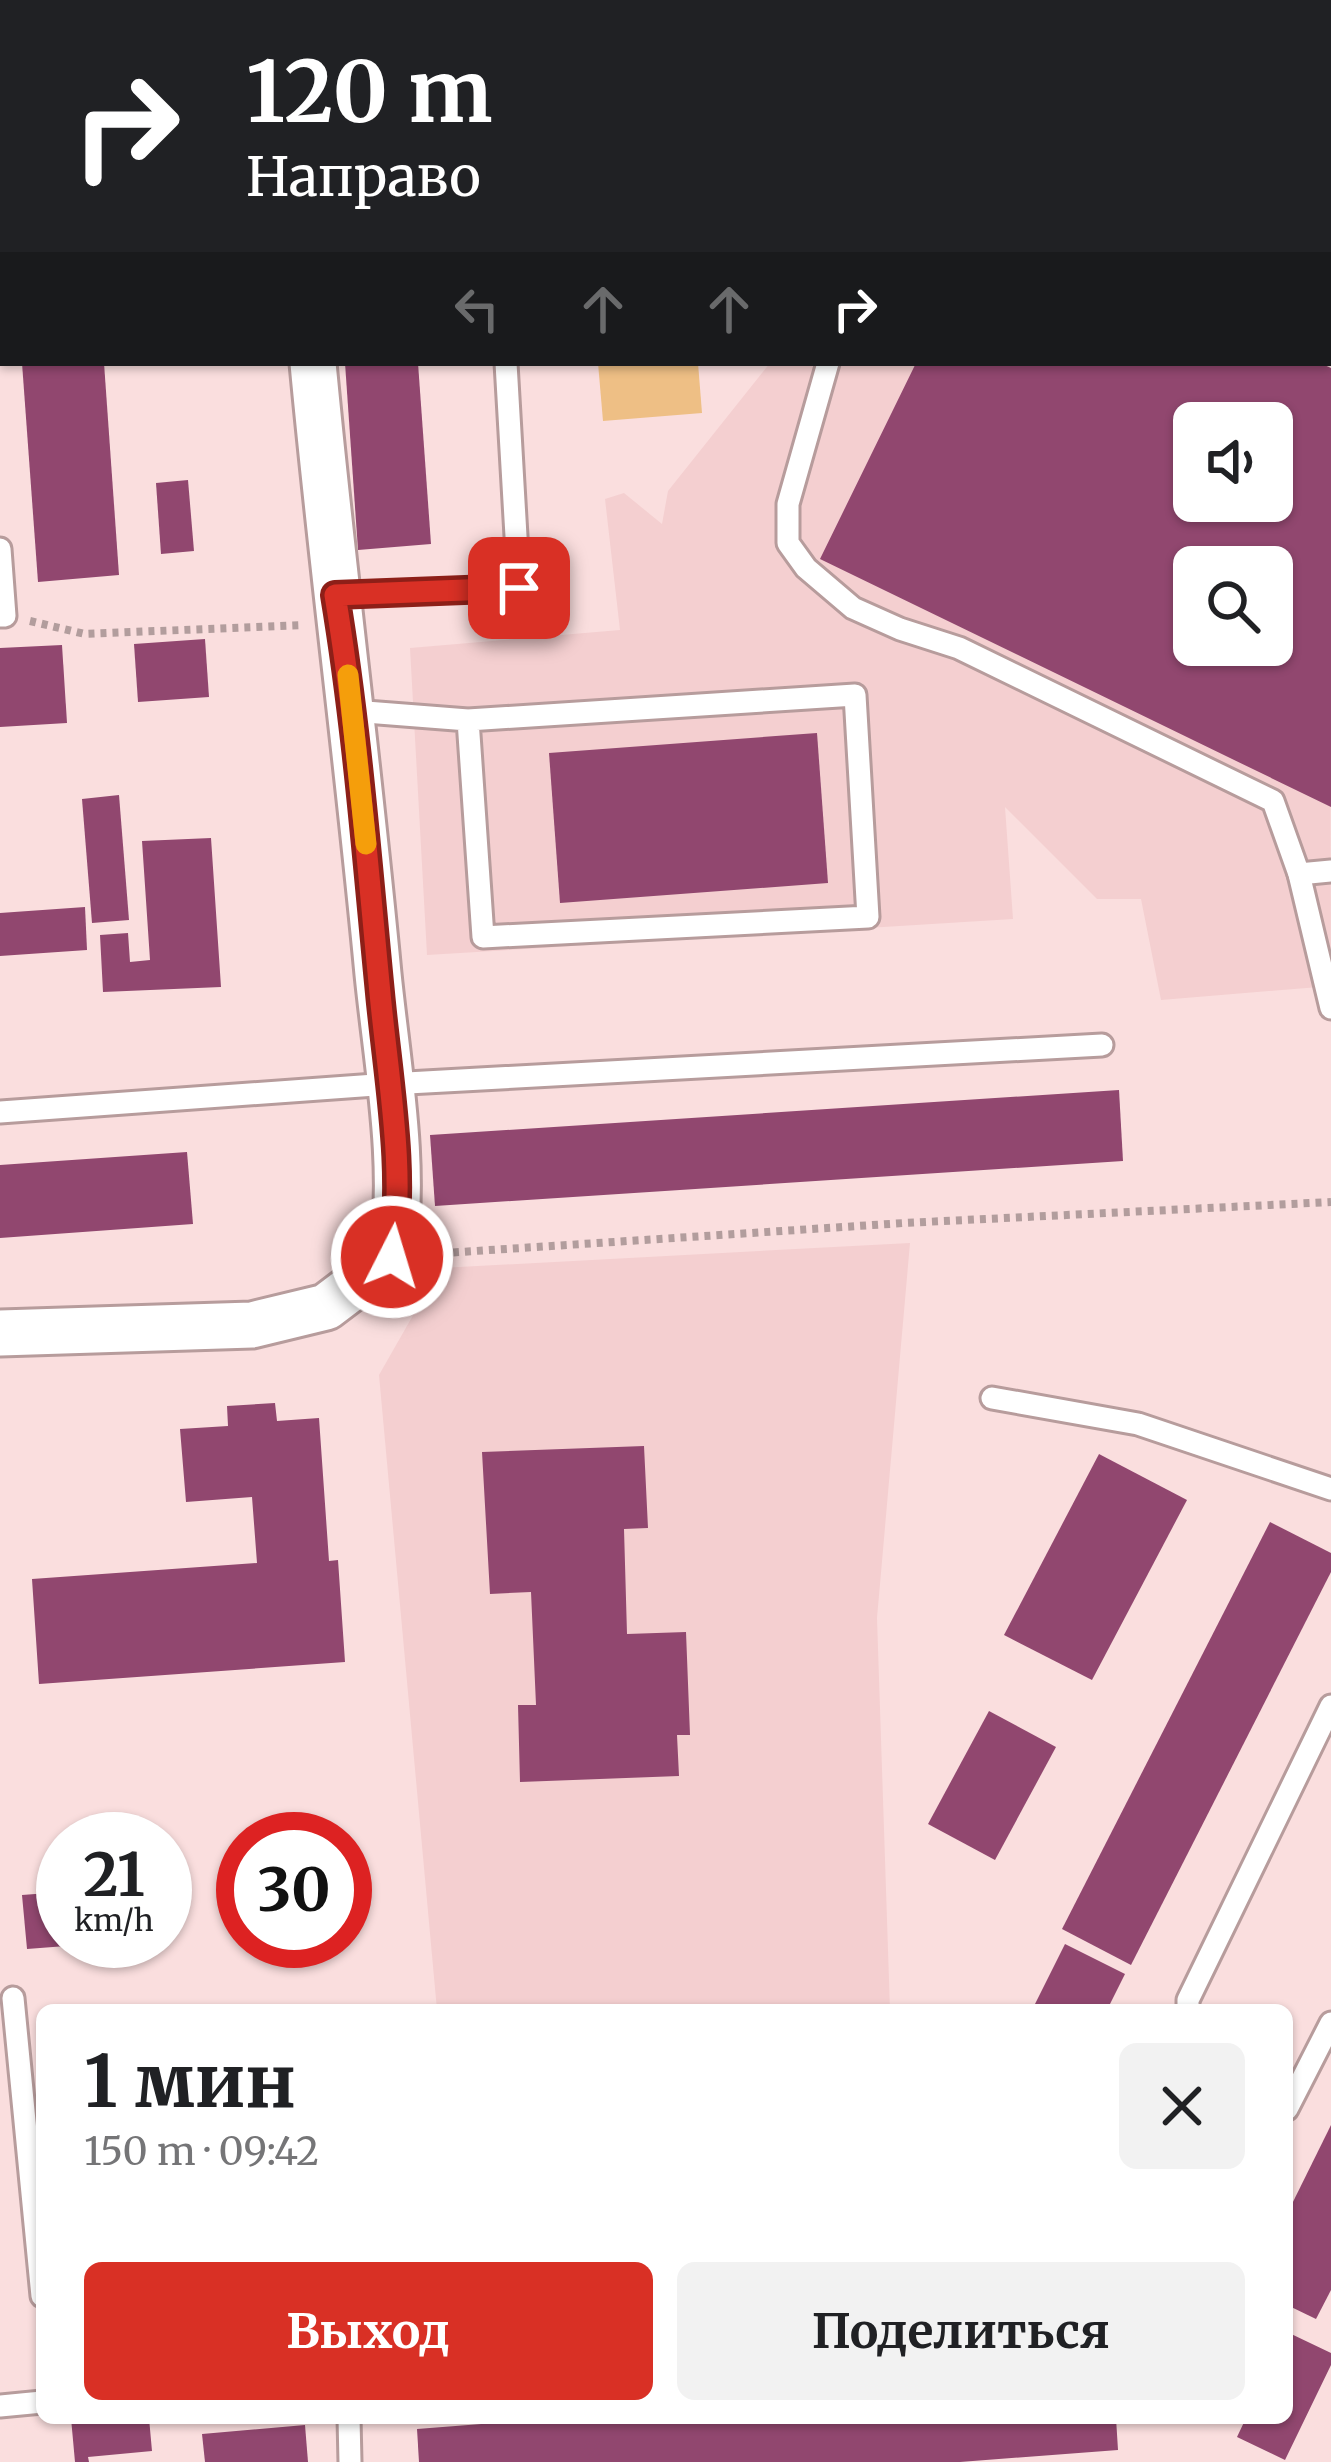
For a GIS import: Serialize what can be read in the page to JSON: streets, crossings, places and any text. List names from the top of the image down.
{
  "page": {
    "turn": ["120 m", "Направо"],
    "speed": "21 km/h",
    "limit": "30",
    "heading": ["1 мин", "150 m · 09:42"],
    "buttons": ["Выход", "Поделиться"]
  }
}
